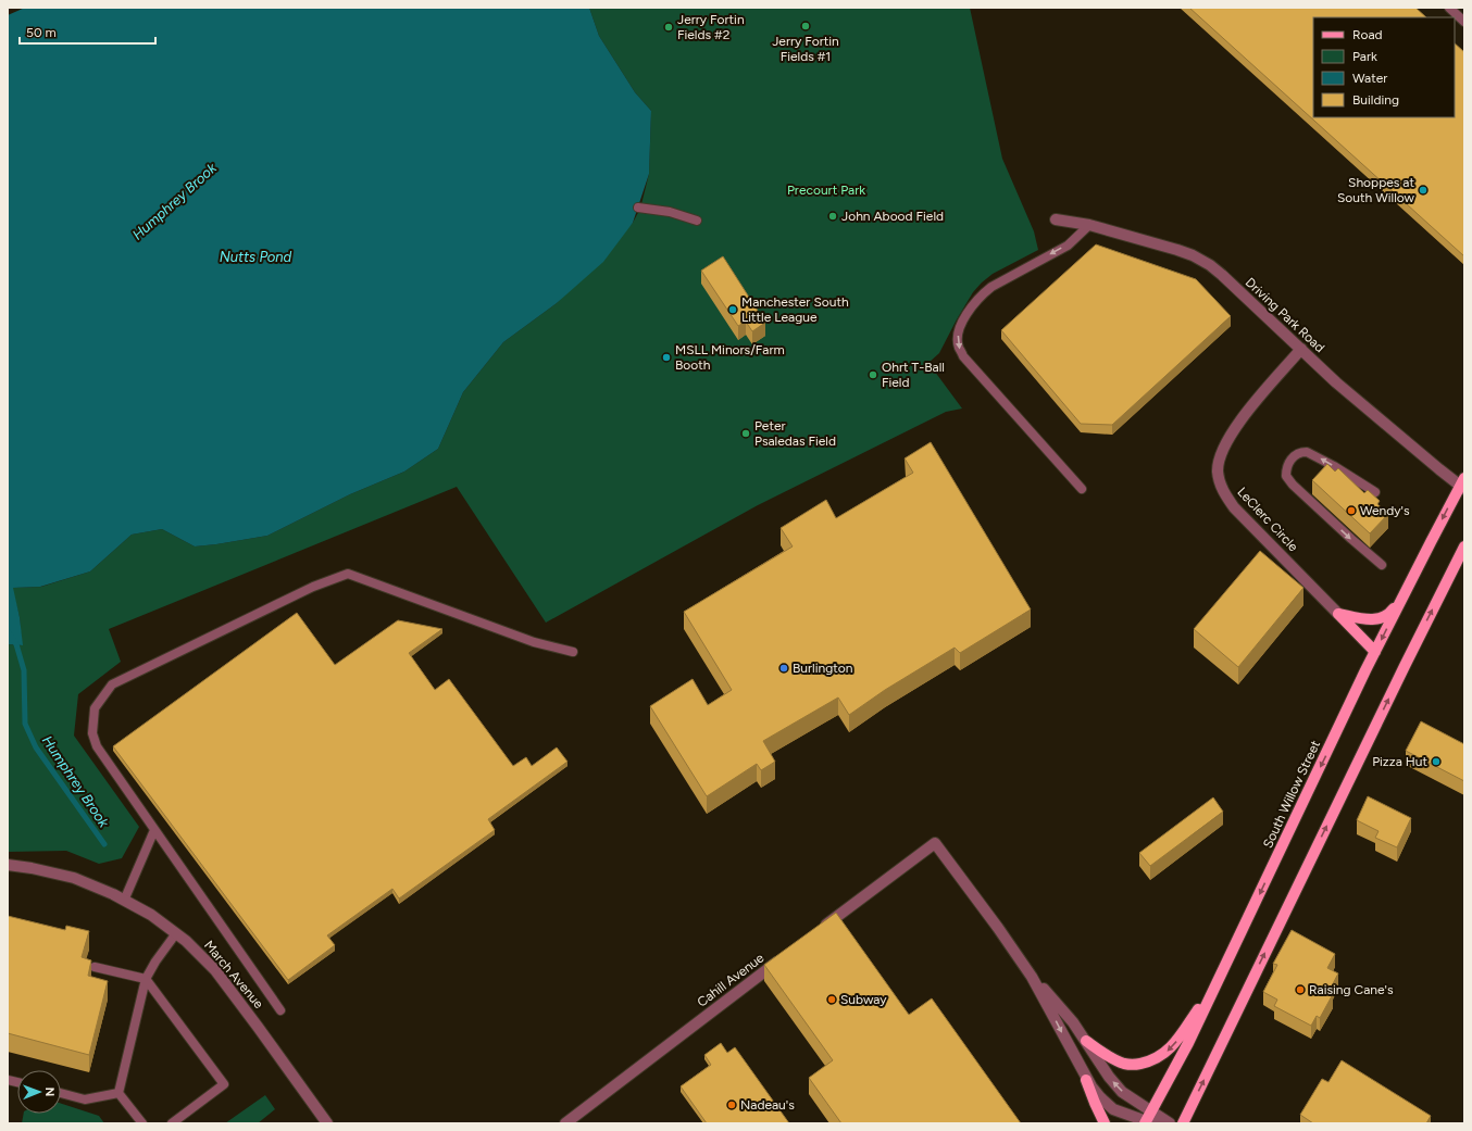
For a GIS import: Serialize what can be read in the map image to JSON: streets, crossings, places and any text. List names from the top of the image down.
{
  "streets": {
    "main road": ["South Willow Street"],
    "street": [
      "Driving Park Road",
      "LeClerc Circle",
      "March Avenue",
      "Cahill Avenue"
    ]
  },
  "crossings": [
    ["Driving Park Road", "LeClerc Circle"],
    ["Driving Park Road", "South Willow Street"]
  ],
  "water": ["Humphrey Brook", "Nutts Pond"],
  "parks": ["Precourt Park"],
  "places": [
    "Jerry Fortin Fields #1",
    "Jerry Fortin Fields #2",
    "Shoppes at South Willow",
    "John Abood Field",
    "Manchester South Little League",
    "MSLL Minors/Farm Booth",
    "Ohrt T-Ball Field",
    "Peter Psaledas Field",
    "Wendy's",
    "Burlington",
    "Pizza Hut",
    "Raising Cane's",
    "Subway",
    "Nadeau's"
  ],
  "legend": [
    "Road",
    "Park",
    "Water",
    "Building"
  ],
  "scale_bar": "50 m",
  "north": "right"
}
